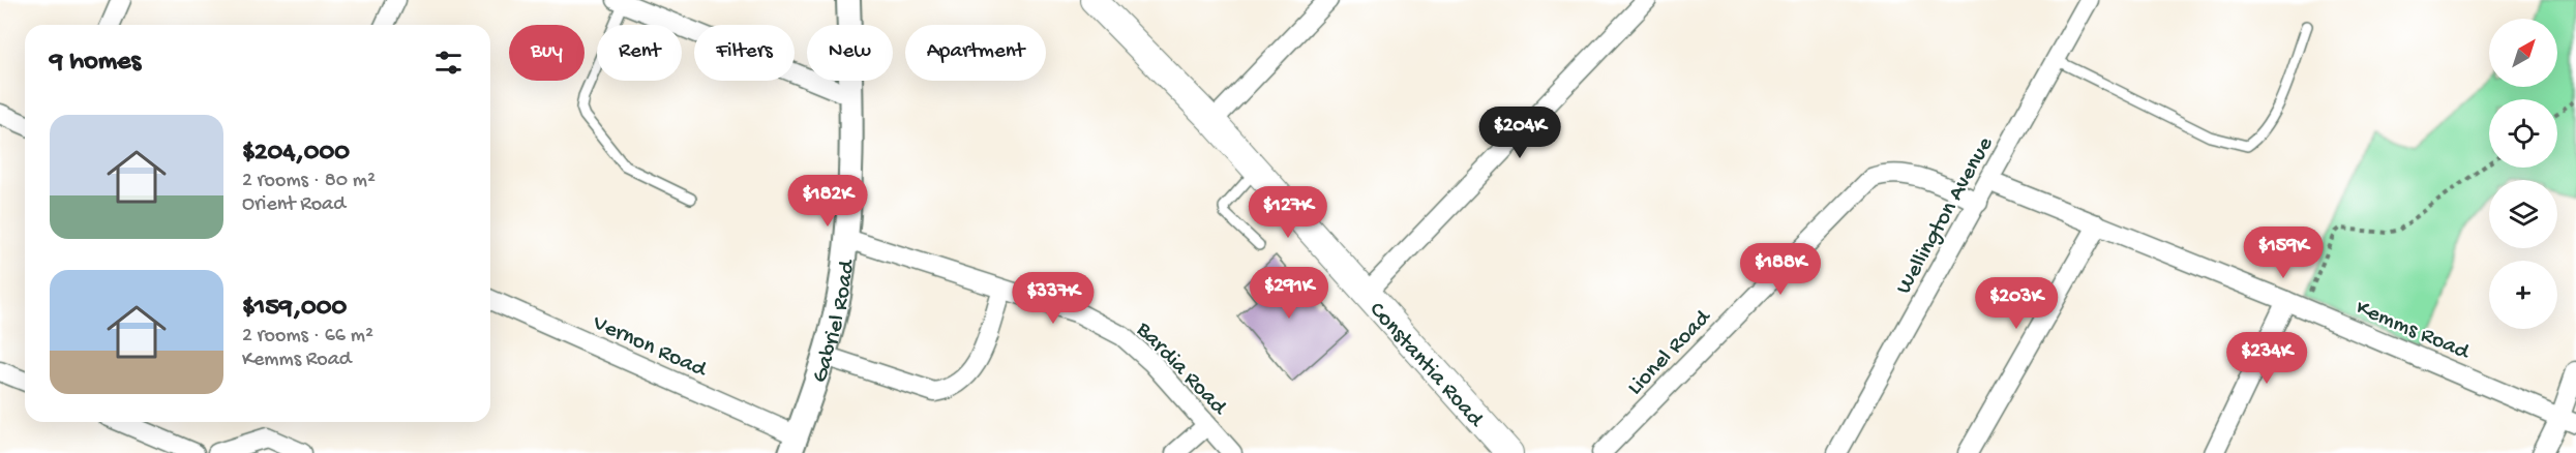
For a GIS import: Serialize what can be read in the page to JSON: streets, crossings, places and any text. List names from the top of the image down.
{
  "streets": {
    "main road": ["Constantia Road"],
    "street": [
      "Wellington Avenue",
      "Gabriel Road",
      "Kemms Road",
      "Vernon Road",
      "Lionel Road",
      "Bardia Road"
    ]
  },
  "crossings": [
    ["Wellington Avenue", "Kemms Road"],
    ["Wellington Avenue", "Lionel Road"],
    ["Gabriel Road", "Vernon Road"],
    ["Gabriel Road", "Bardia Road"]
  ],
  "north": "top right",
  "page": {
    "map_buttons": "+",
    "chip": [
      "Buy",
      "Rent",
      "Filters",
      "New",
      "Apartment"
    ],
    "heading": "9 homes",
    "list": [
      {
        "name": "$204,000",
        "note": "2 rooms · 80 m² · Orient Road"
      },
      {
        "name": "$159,000",
        "note": "2 rooms · 66 m² · Kemms Road"
      }
    ],
    "price": [
      "$204K",
      "$182K",
      "$127K",
      "$159K",
      "$188K",
      "$291K",
      "$337K",
      "$203K",
      "$234K"
    ]
  }
}
